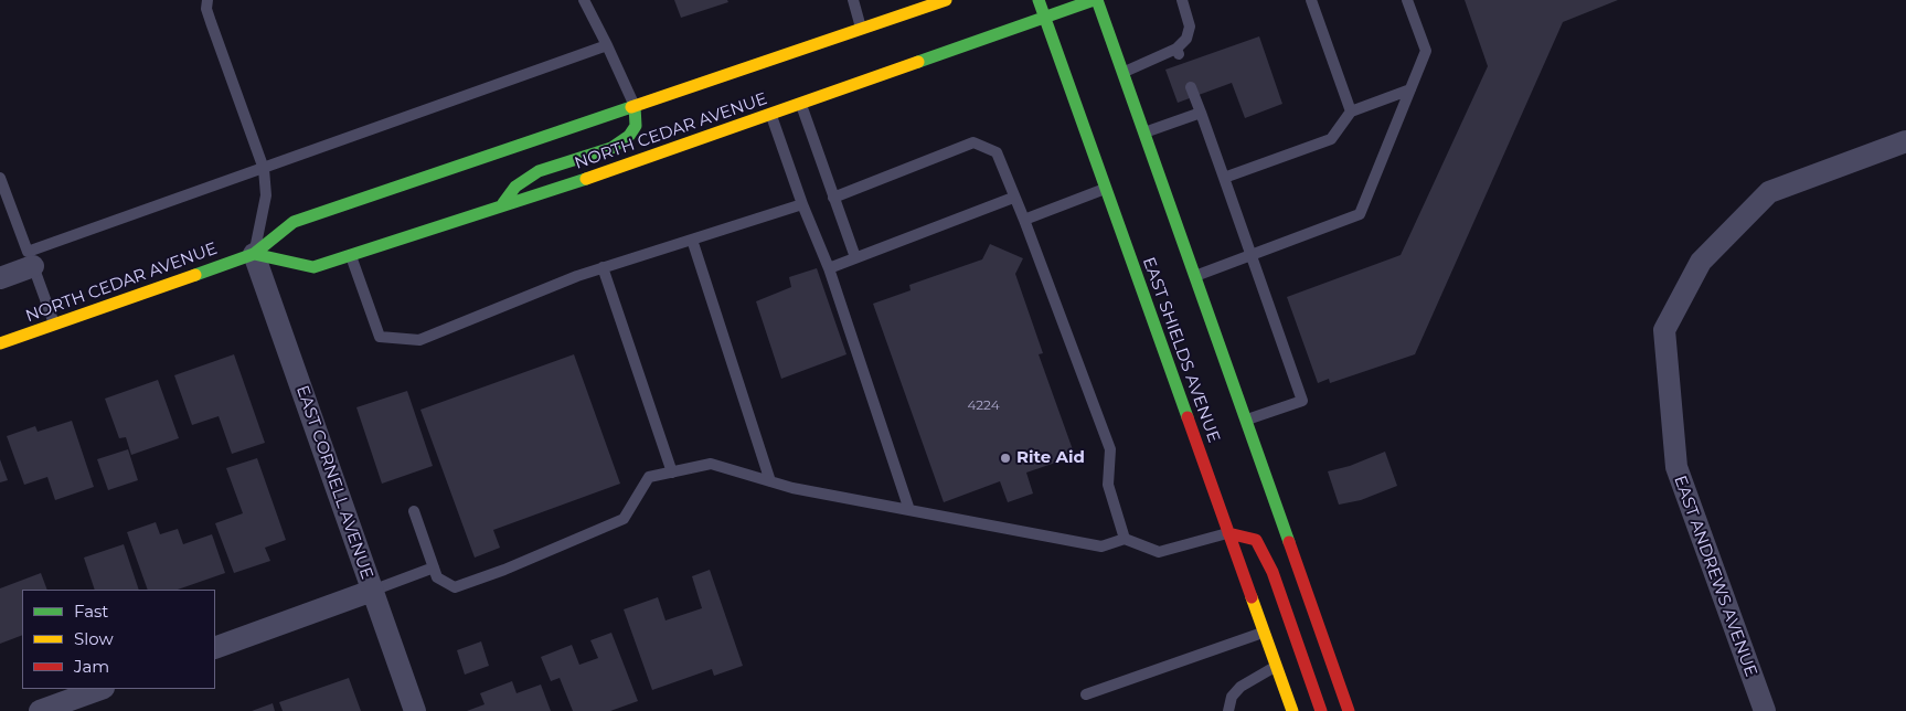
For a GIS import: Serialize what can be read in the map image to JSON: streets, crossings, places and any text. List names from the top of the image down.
{
  "streets": {
    "main road": ["NORTH CEDAR AVENUE", "EAST SHIELDS AVENUE"],
    "street": ["EAST CORNELL AVENUE", "EAST ANDREWS AVENUE"]
  },
  "crossings": [
    ["NORTH CEDAR AVENUE", "EAST SHIELDS AVENUE"],
    ["NORTH CEDAR AVENUE", "EAST CORNELL AVENUE"]
  ],
  "places": ["Rite Aid"],
  "house_numbers": ["4224"],
  "legend": ["Fast", "Slow", "Jam"]
}
